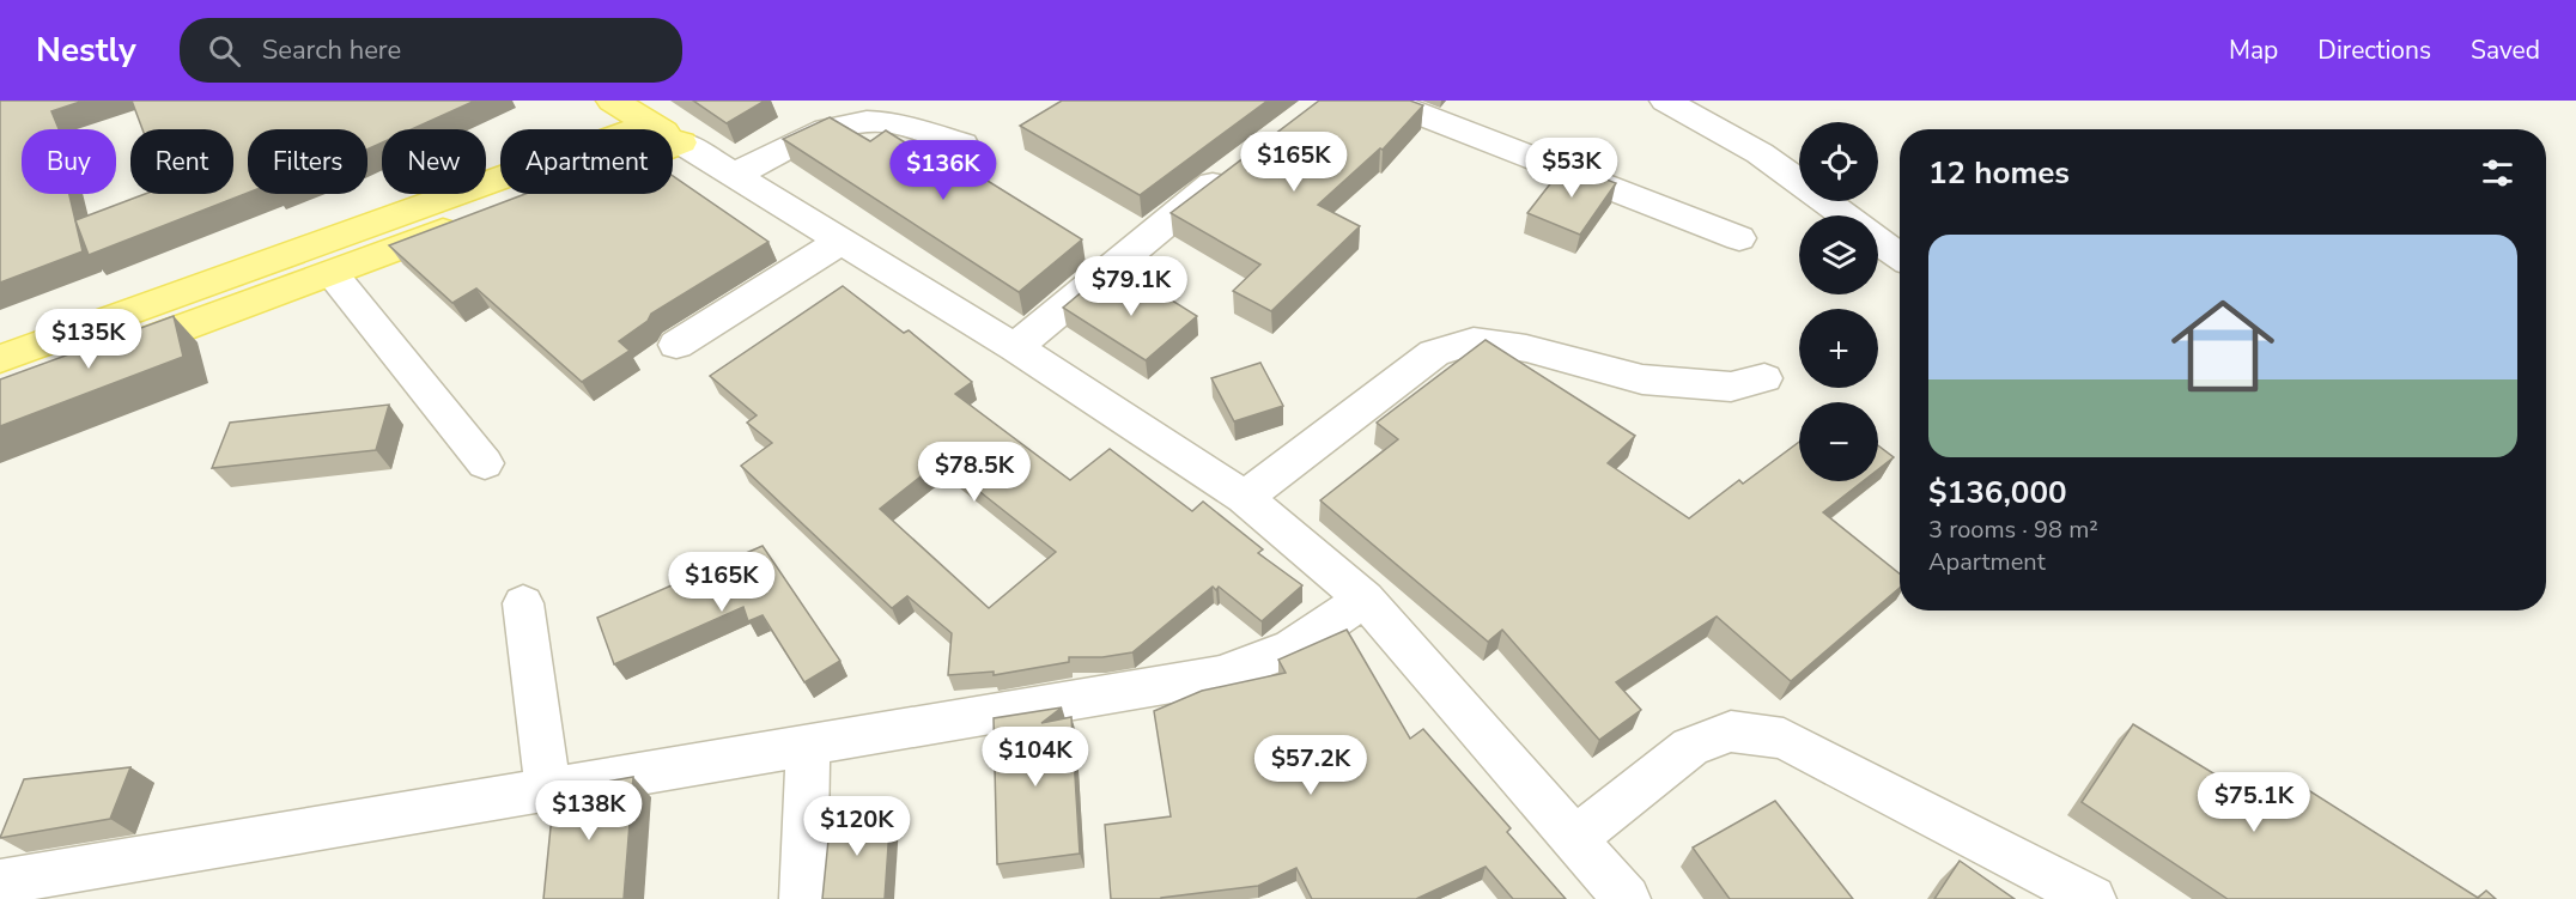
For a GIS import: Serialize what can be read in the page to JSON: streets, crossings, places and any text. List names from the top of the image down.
{
  "page": {
    "header": "Nestly",
    "search": "Search here",
    "nav": ["Map", "Directions", "Saved"],
    "map_buttons": ["+", "−"],
    "chip": [
      "Buy",
      "Rent",
      "Filters",
      "New",
      "Apartment"
    ],
    "heading": "12 homes",
    "price": [
      "$165K",
      "$53K",
      "$136K",
      "$79.1K",
      "$135K",
      "$78.5K",
      "$165K",
      "$104K",
      "$57.2K",
      "$75.1K",
      "$138K",
      "$120K"
    ],
    "list": [
      {
        "name": "$136,000",
        "note": "3 rooms · 98 m² · Apartment"
      }
    ]
  }
}
